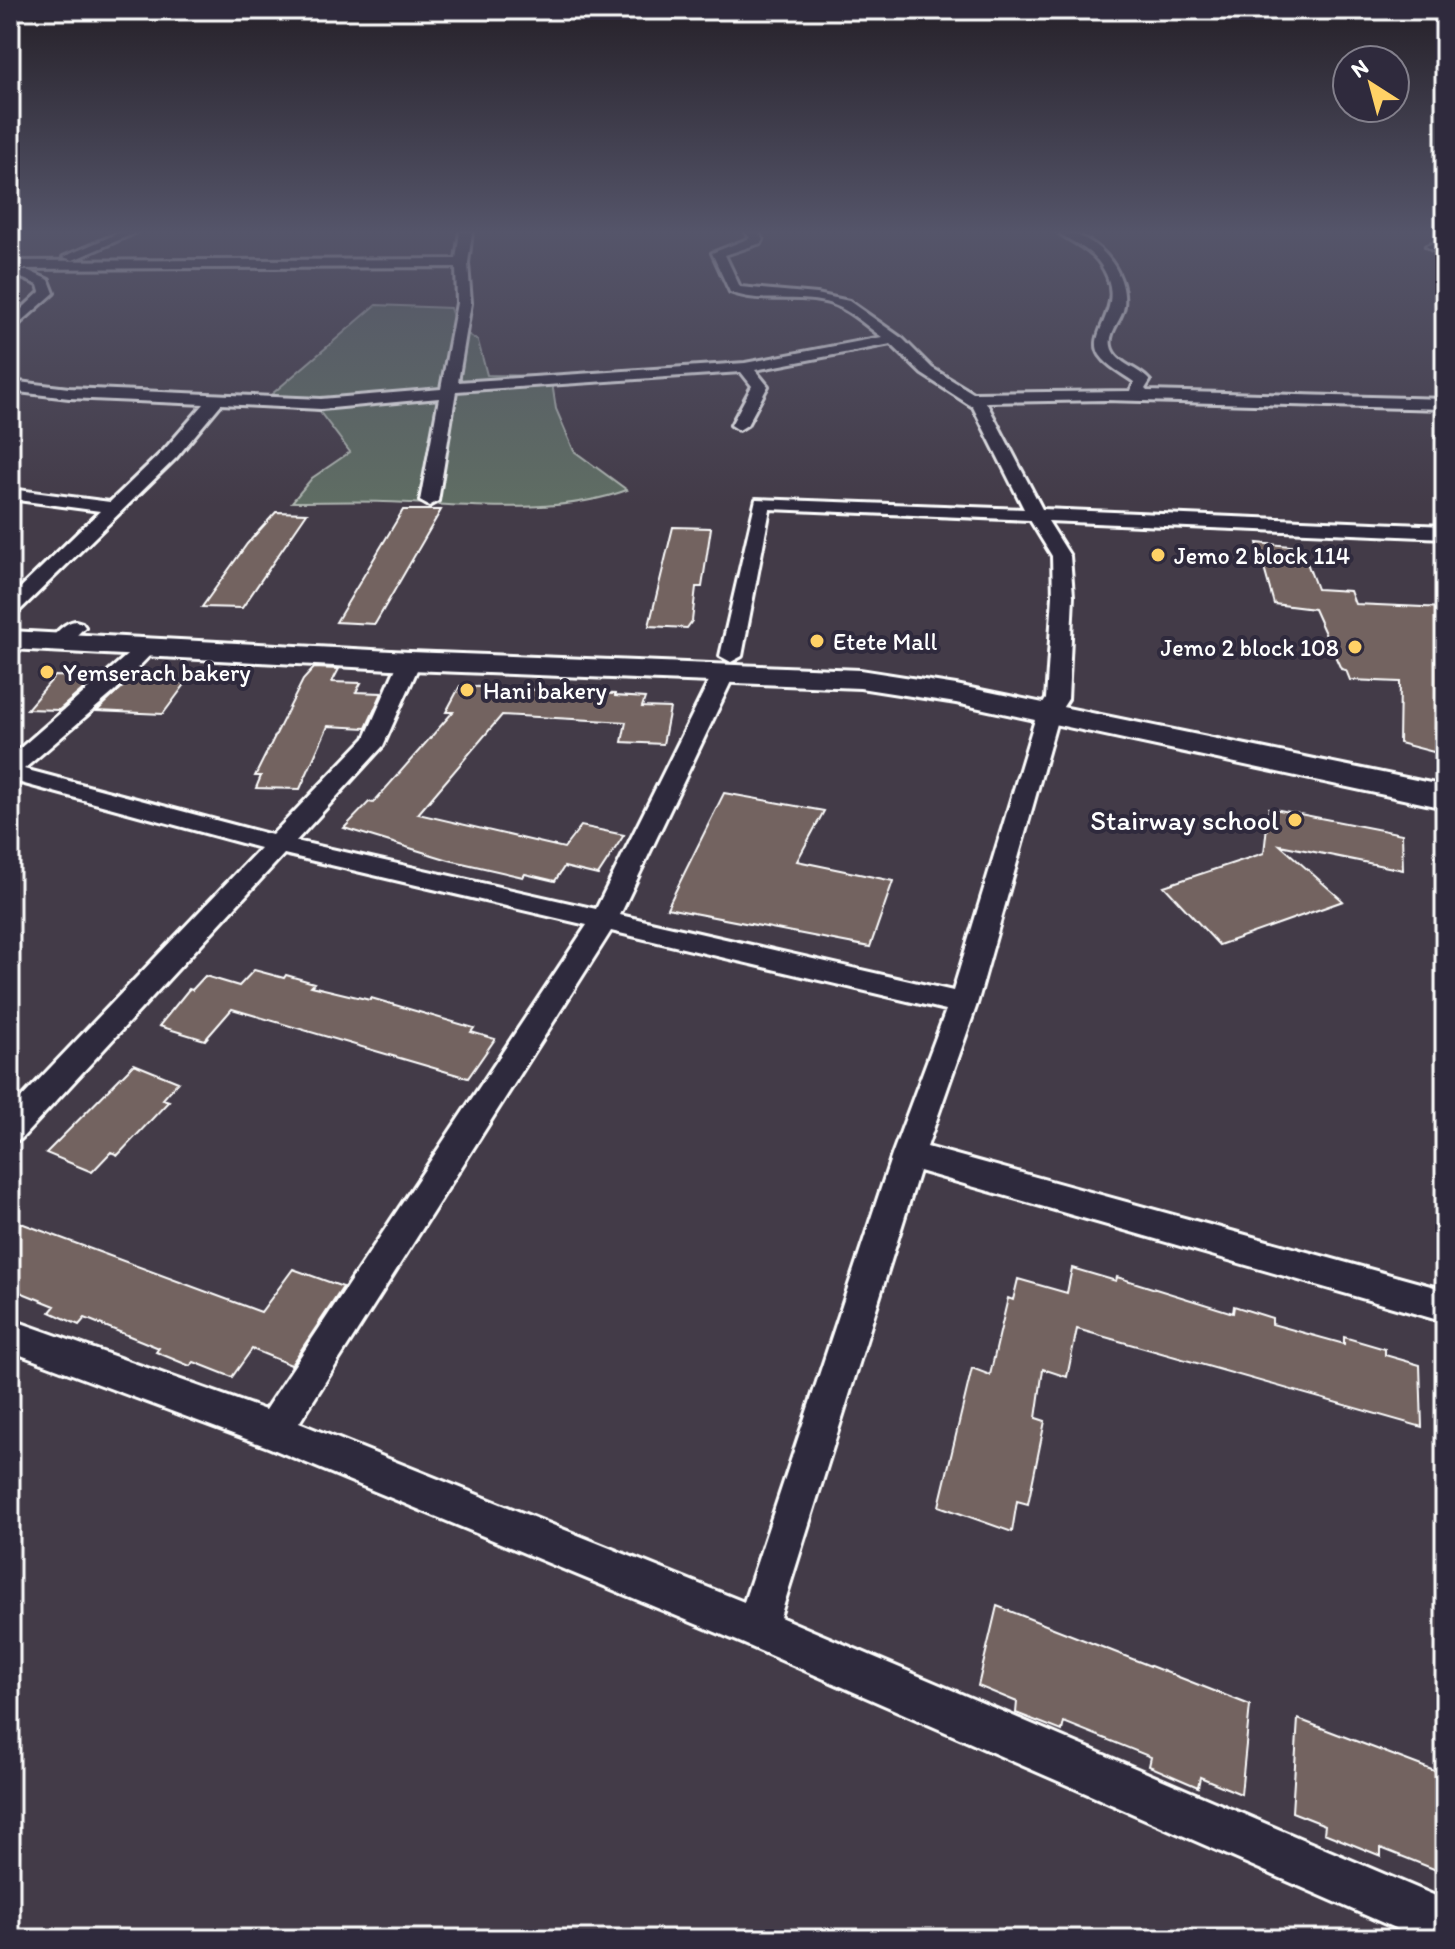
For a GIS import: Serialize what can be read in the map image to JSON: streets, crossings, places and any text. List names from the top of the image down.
{
  "places": [
    "Jemo 2 block 114",
    "Etete Mall",
    "Jemo 2 block 108",
    "Yemserach bakery",
    "Hani bakery",
    "Stairway school"
  ],
  "north": "top left"
}
